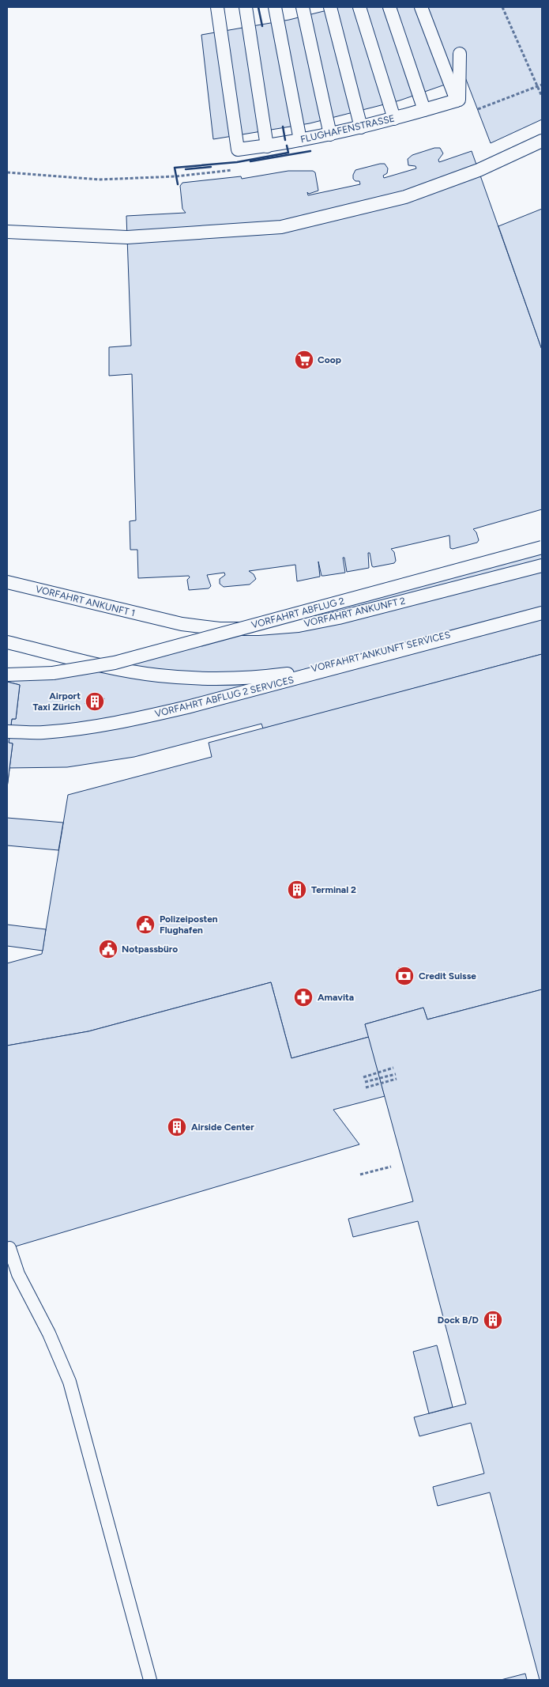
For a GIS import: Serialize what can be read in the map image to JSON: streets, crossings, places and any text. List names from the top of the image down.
{
  "streets": {
    "lane": [
      "FLUGHAFENSTRASSE",
      "VORFAHRT ANKUNFT 1",
      "VORFAHRT ANKUNFT 2",
      "VORFAHRT ABFLUG 2",
      "VORFAHRT ANKUNFT SERVICES",
      "VORFAHRT ABFLUG 2 SERVICES"
    ]
  },
  "crossings": [
    ["VORFAHRT ANKUNFT 1", "VORFAHRT ANKUNFT 2"],
    ["VORFAHRT ANKUNFT SERVICES", "VORFAHRT ABFLUG 2 SERVICES"]
  ],
  "places": {
    "supermarket": ["Coop"],
    "building": [
      "Airport Taxi Zürich",
      "Terminal 2",
      "Airside Center",
      "Dock B/D"
    ],
    "public building": ["Polizeiposten Flughafen", "Notpassbüro"],
    "bank": ["Credit Suisse"],
    "pharmacy": ["Amavita"]
  }
}
